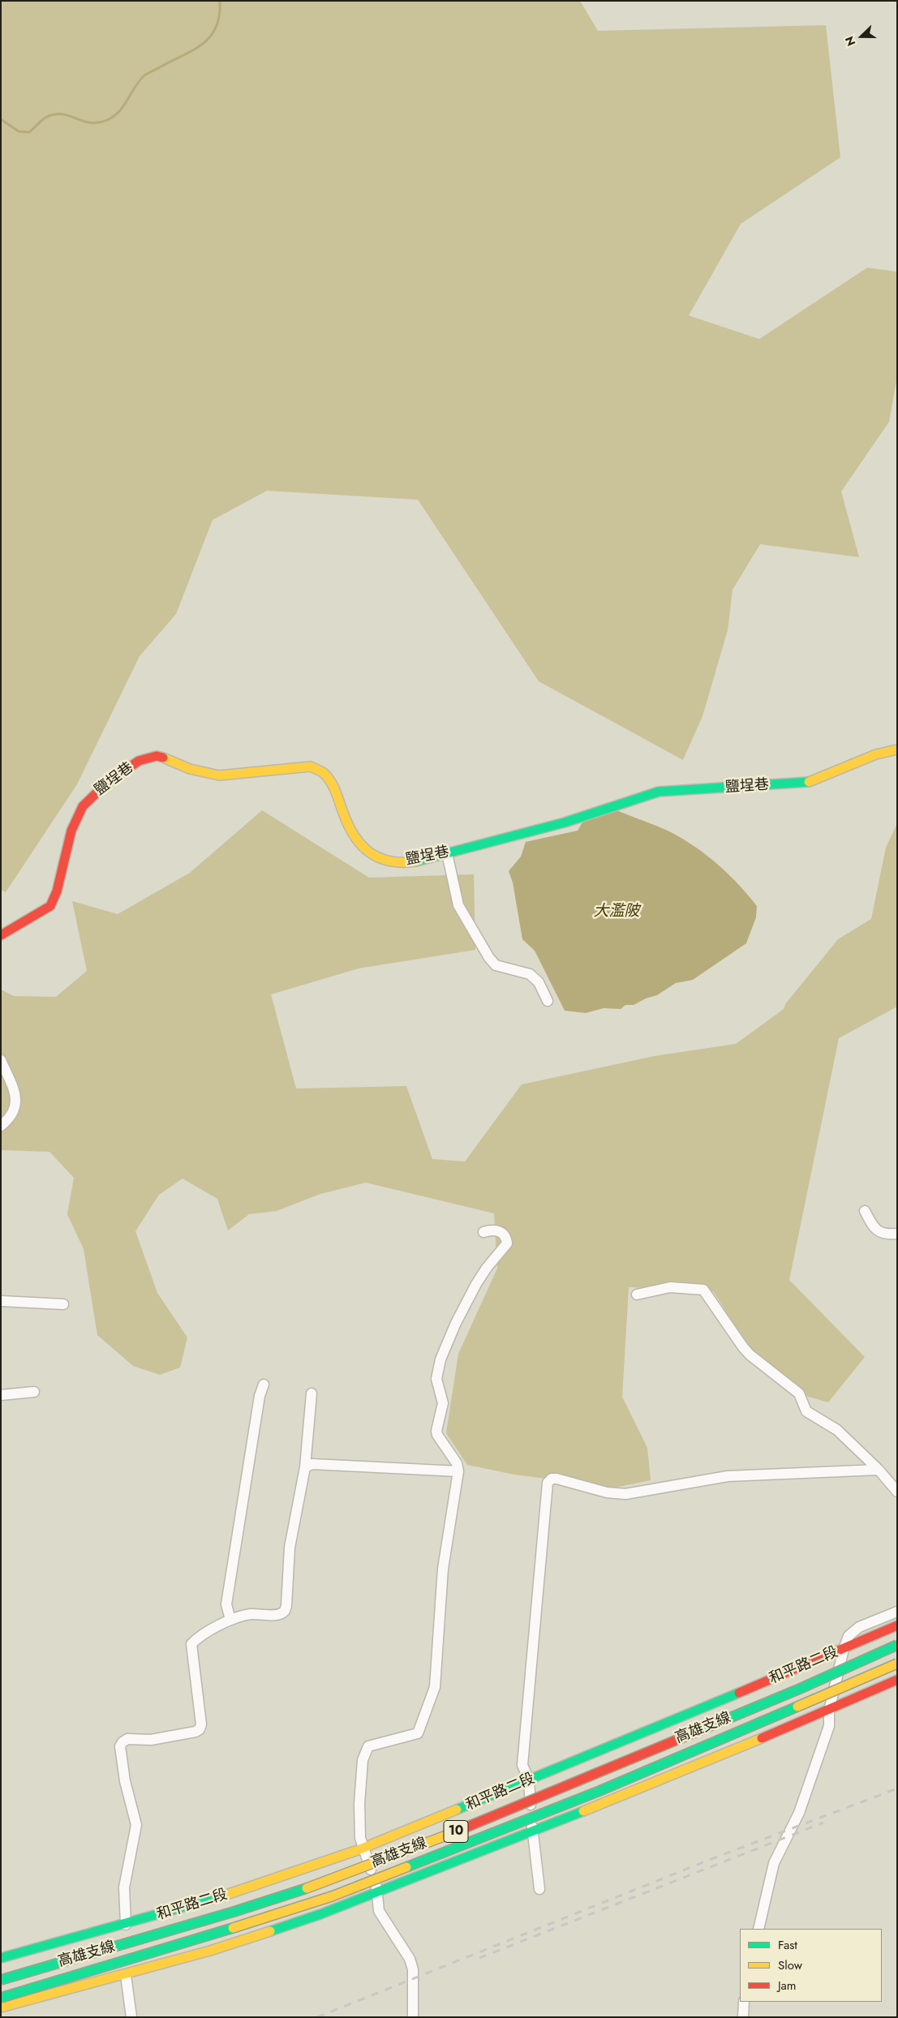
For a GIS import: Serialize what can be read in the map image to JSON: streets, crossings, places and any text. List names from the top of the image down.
{
  "streets": {
    "main road": [
      "鹽埕巷",
      "和平路二段",
      "高雄支線",
      "10"
    ]
  },
  "water": ["大濫陂"],
  "legend": ["Fast", "Slow", "Jam"],
  "north": "left"
}
